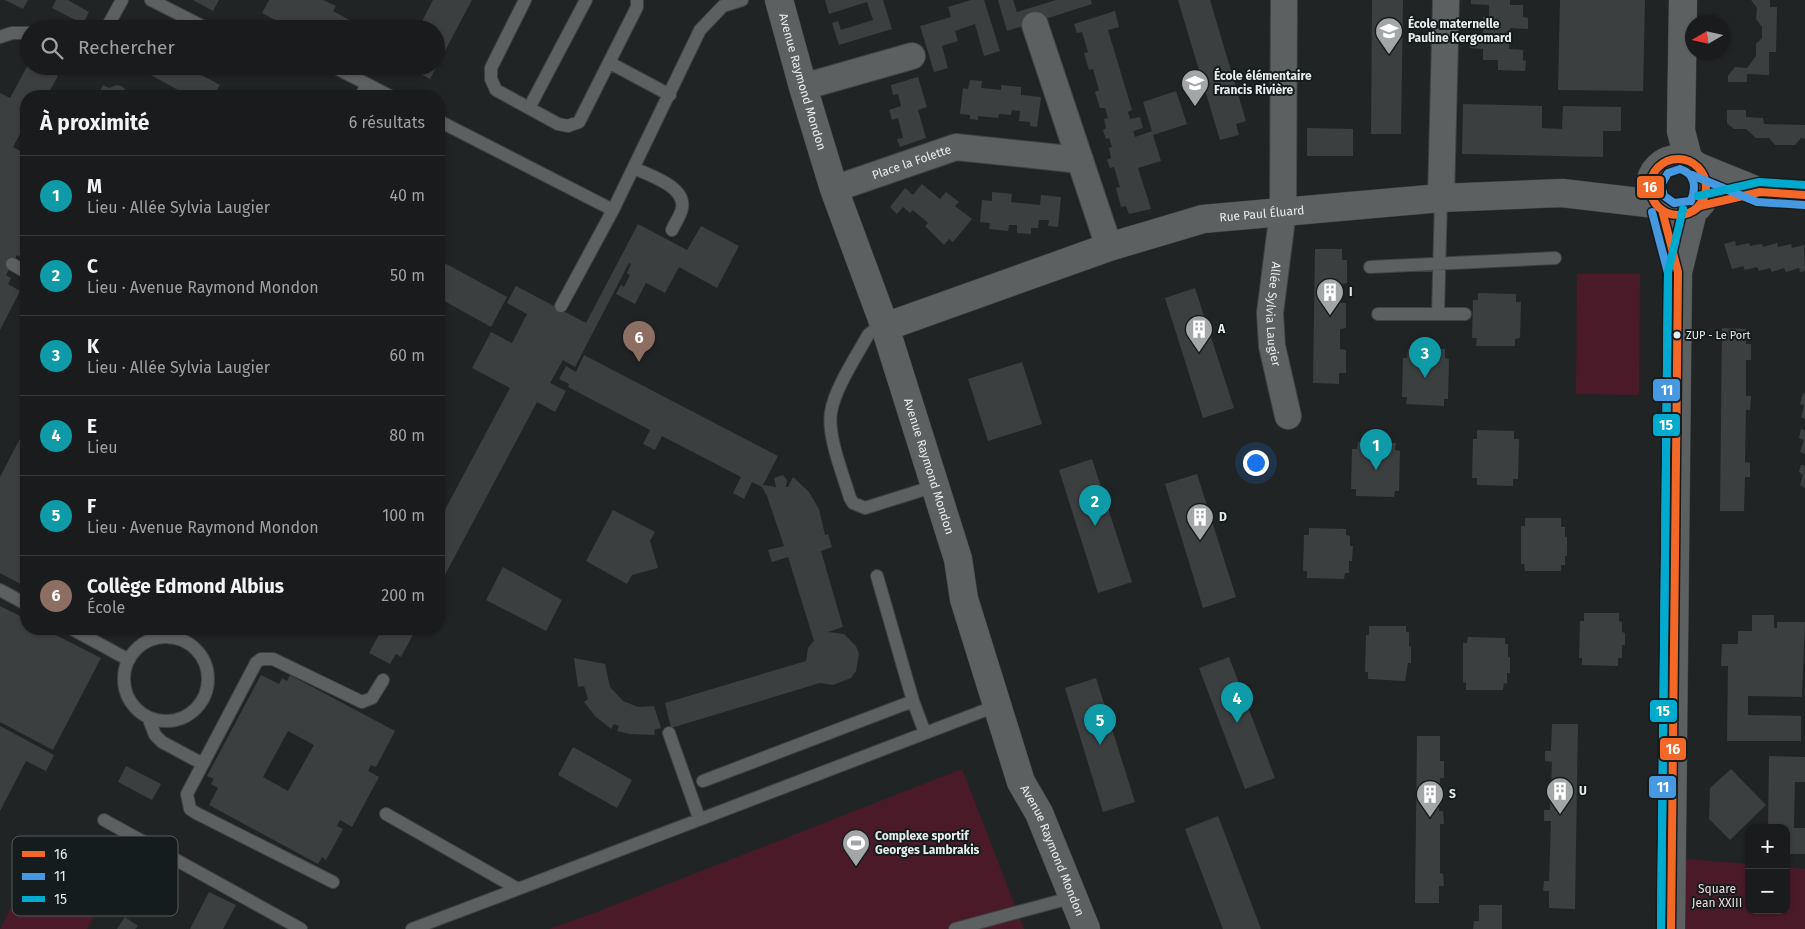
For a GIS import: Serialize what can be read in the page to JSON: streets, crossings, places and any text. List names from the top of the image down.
{
  "streets": {
    "street": [
      "Avenue Raymond Mondon",
      "Place la Folette",
      "Rue Paul Éluard",
      "Allée Sylvia Laugier"
    ]
  },
  "crossings": [
    ["Avenue Raymond Mondon", "Place la Folette"],
    ["Avenue Raymond Mondon", "Rue Paul Éluard"],
    ["Rue Paul Éluard", "Allée Sylvia Laugier"]
  ],
  "parks": ["Square Jean XXIII"],
  "places": {
    "school or university": ["École maternelle Pauline Kergomard", "École élémentaire Francis Rivière"],
    "building": [
      "I",
      "A",
      "D",
      "U",
      "S"
    ],
    "other": ["ZUP - Le Port"],
    "sports": ["Complexe sportif Georges Lambrakis"]
  },
  "lines": ["transit line 16", "transit line 11", "transit line 15"],
  "legend": ["16", "11", "15"],
  "north": "left",
  "page": {
    "search": "Rechercher",
    "heading": ["À proximité", "6 résultats"],
    "list": [
      {
        "mark": "1",
        "name": "M",
        "note": "Lieu · Allée Sylvia Laugier",
        "value": "40 m"
      },
      {
        "mark": "2",
        "name": "C",
        "note": "Lieu · Avenue Raymond Mondon",
        "value": "50 m"
      },
      {
        "mark": "3",
        "name": "K",
        "note": "Lieu · Allée Sylvia Laugier",
        "value": "60 m"
      },
      {
        "mark": "4",
        "name": "E",
        "note": "Lieu",
        "value": "80 m"
      },
      {
        "mark": "5",
        "name": "F",
        "note": "Lieu · Avenue Raymond Mondon",
        "value": "100 m"
      },
      {
        "mark": "6",
        "name": "Collège Edmond Albius",
        "note": "École",
        "value": "200 m"
      }
    ],
    "pins": [
      "6",
      "3",
      "1",
      "2",
      "4",
      "5"
    ],
    "map_buttons": ["+", "−"]
  }
}
